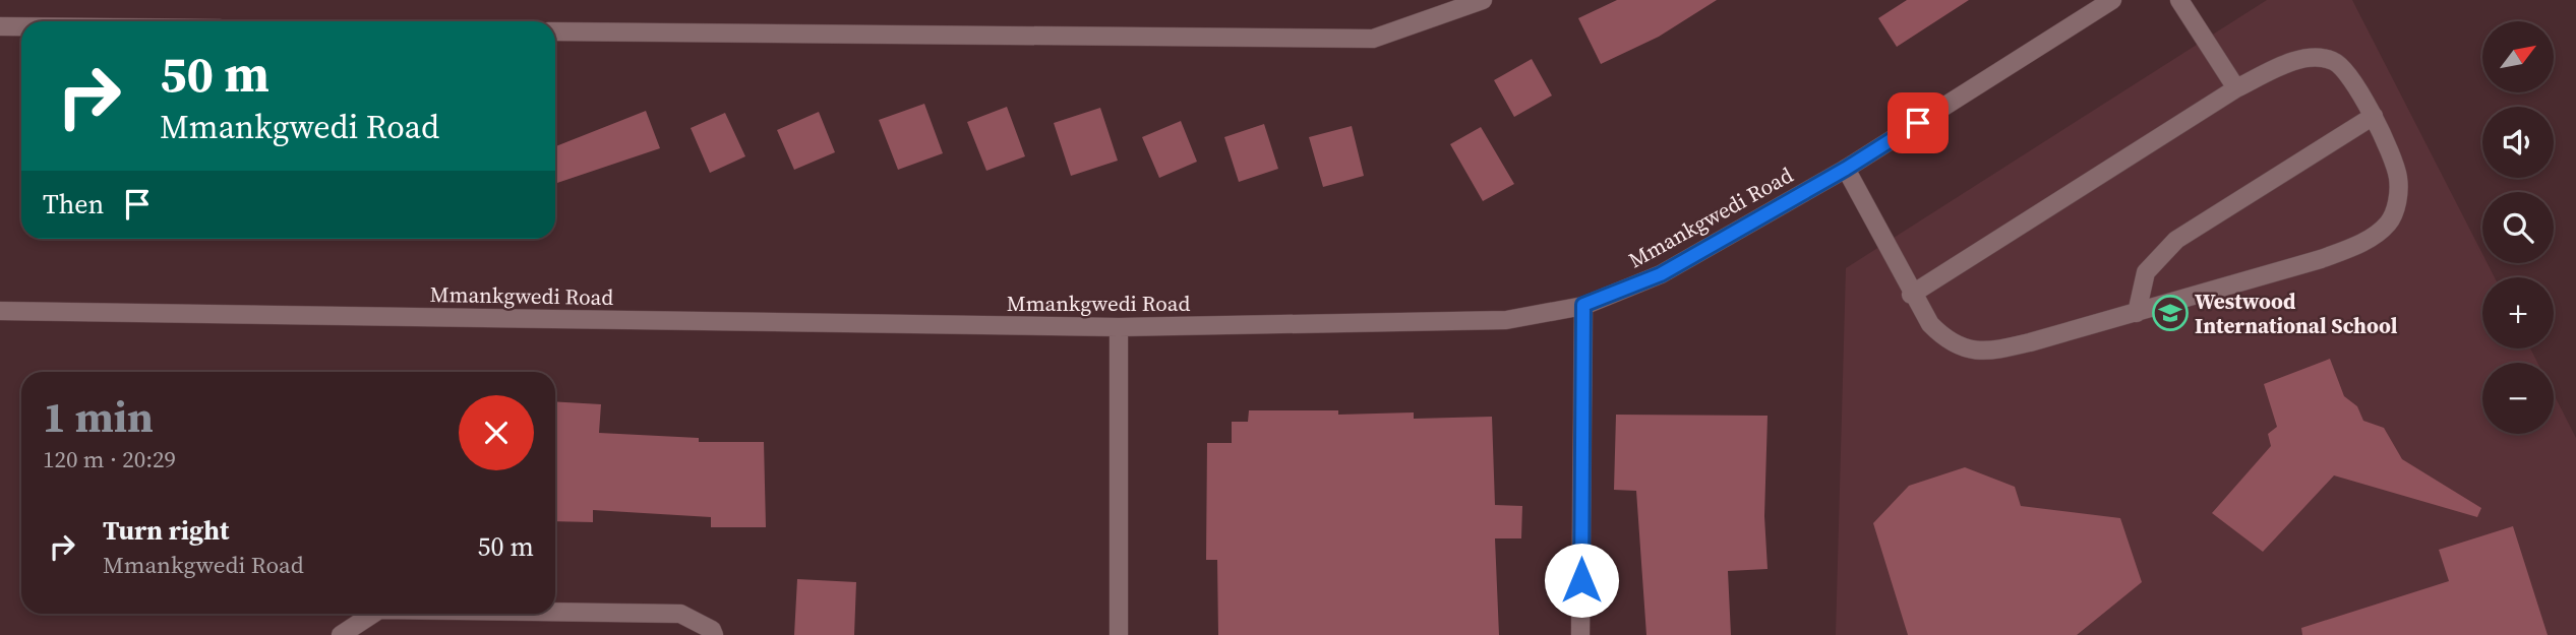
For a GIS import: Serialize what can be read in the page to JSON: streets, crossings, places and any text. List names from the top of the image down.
{
  "streets": {
    "street": ["Mmankgwedi Road"]
  },
  "places": {
    "school or university": ["Westwood International School"]
  },
  "north": "top right",
  "page": {
    "map_buttons": ["+", "−"],
    "turn": ["50 m", "Mmankgwedi Road"],
    "then": "Then",
    "heading": ["1 min", "120 m · 20:29"],
    "list": [
      {
        "name": "Turn right",
        "note": "Mmankgwedi Road",
        "value": "50 m"
      }
    ]
  }
}
